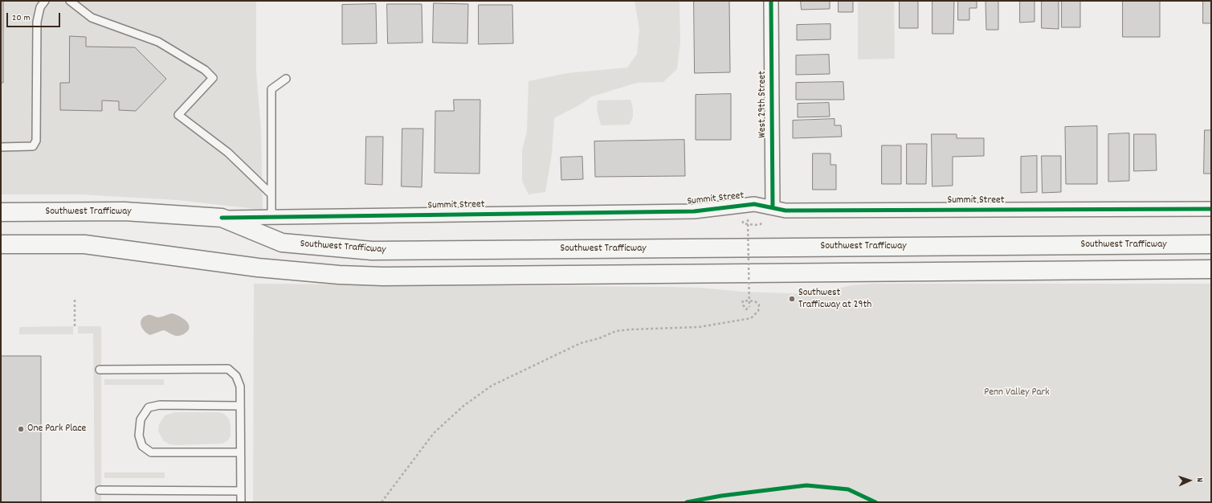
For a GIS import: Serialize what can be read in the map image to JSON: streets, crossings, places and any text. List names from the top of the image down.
{
  "streets": {
    "main road": ["Southwest Trafficway"],
    "street": ["West 29th Street", "Summit Street"]
  },
  "crossings": [
    ["West 29th Street", "Summit Street"],
    ["Summit Street", "Southwest Trafficway"]
  ],
  "parks": ["Penn Valley Park"],
  "places": ["Southwest Trafficway at 29th", "One Park Place"],
  "scale_bar": "20 m",
  "north": "right"
}
